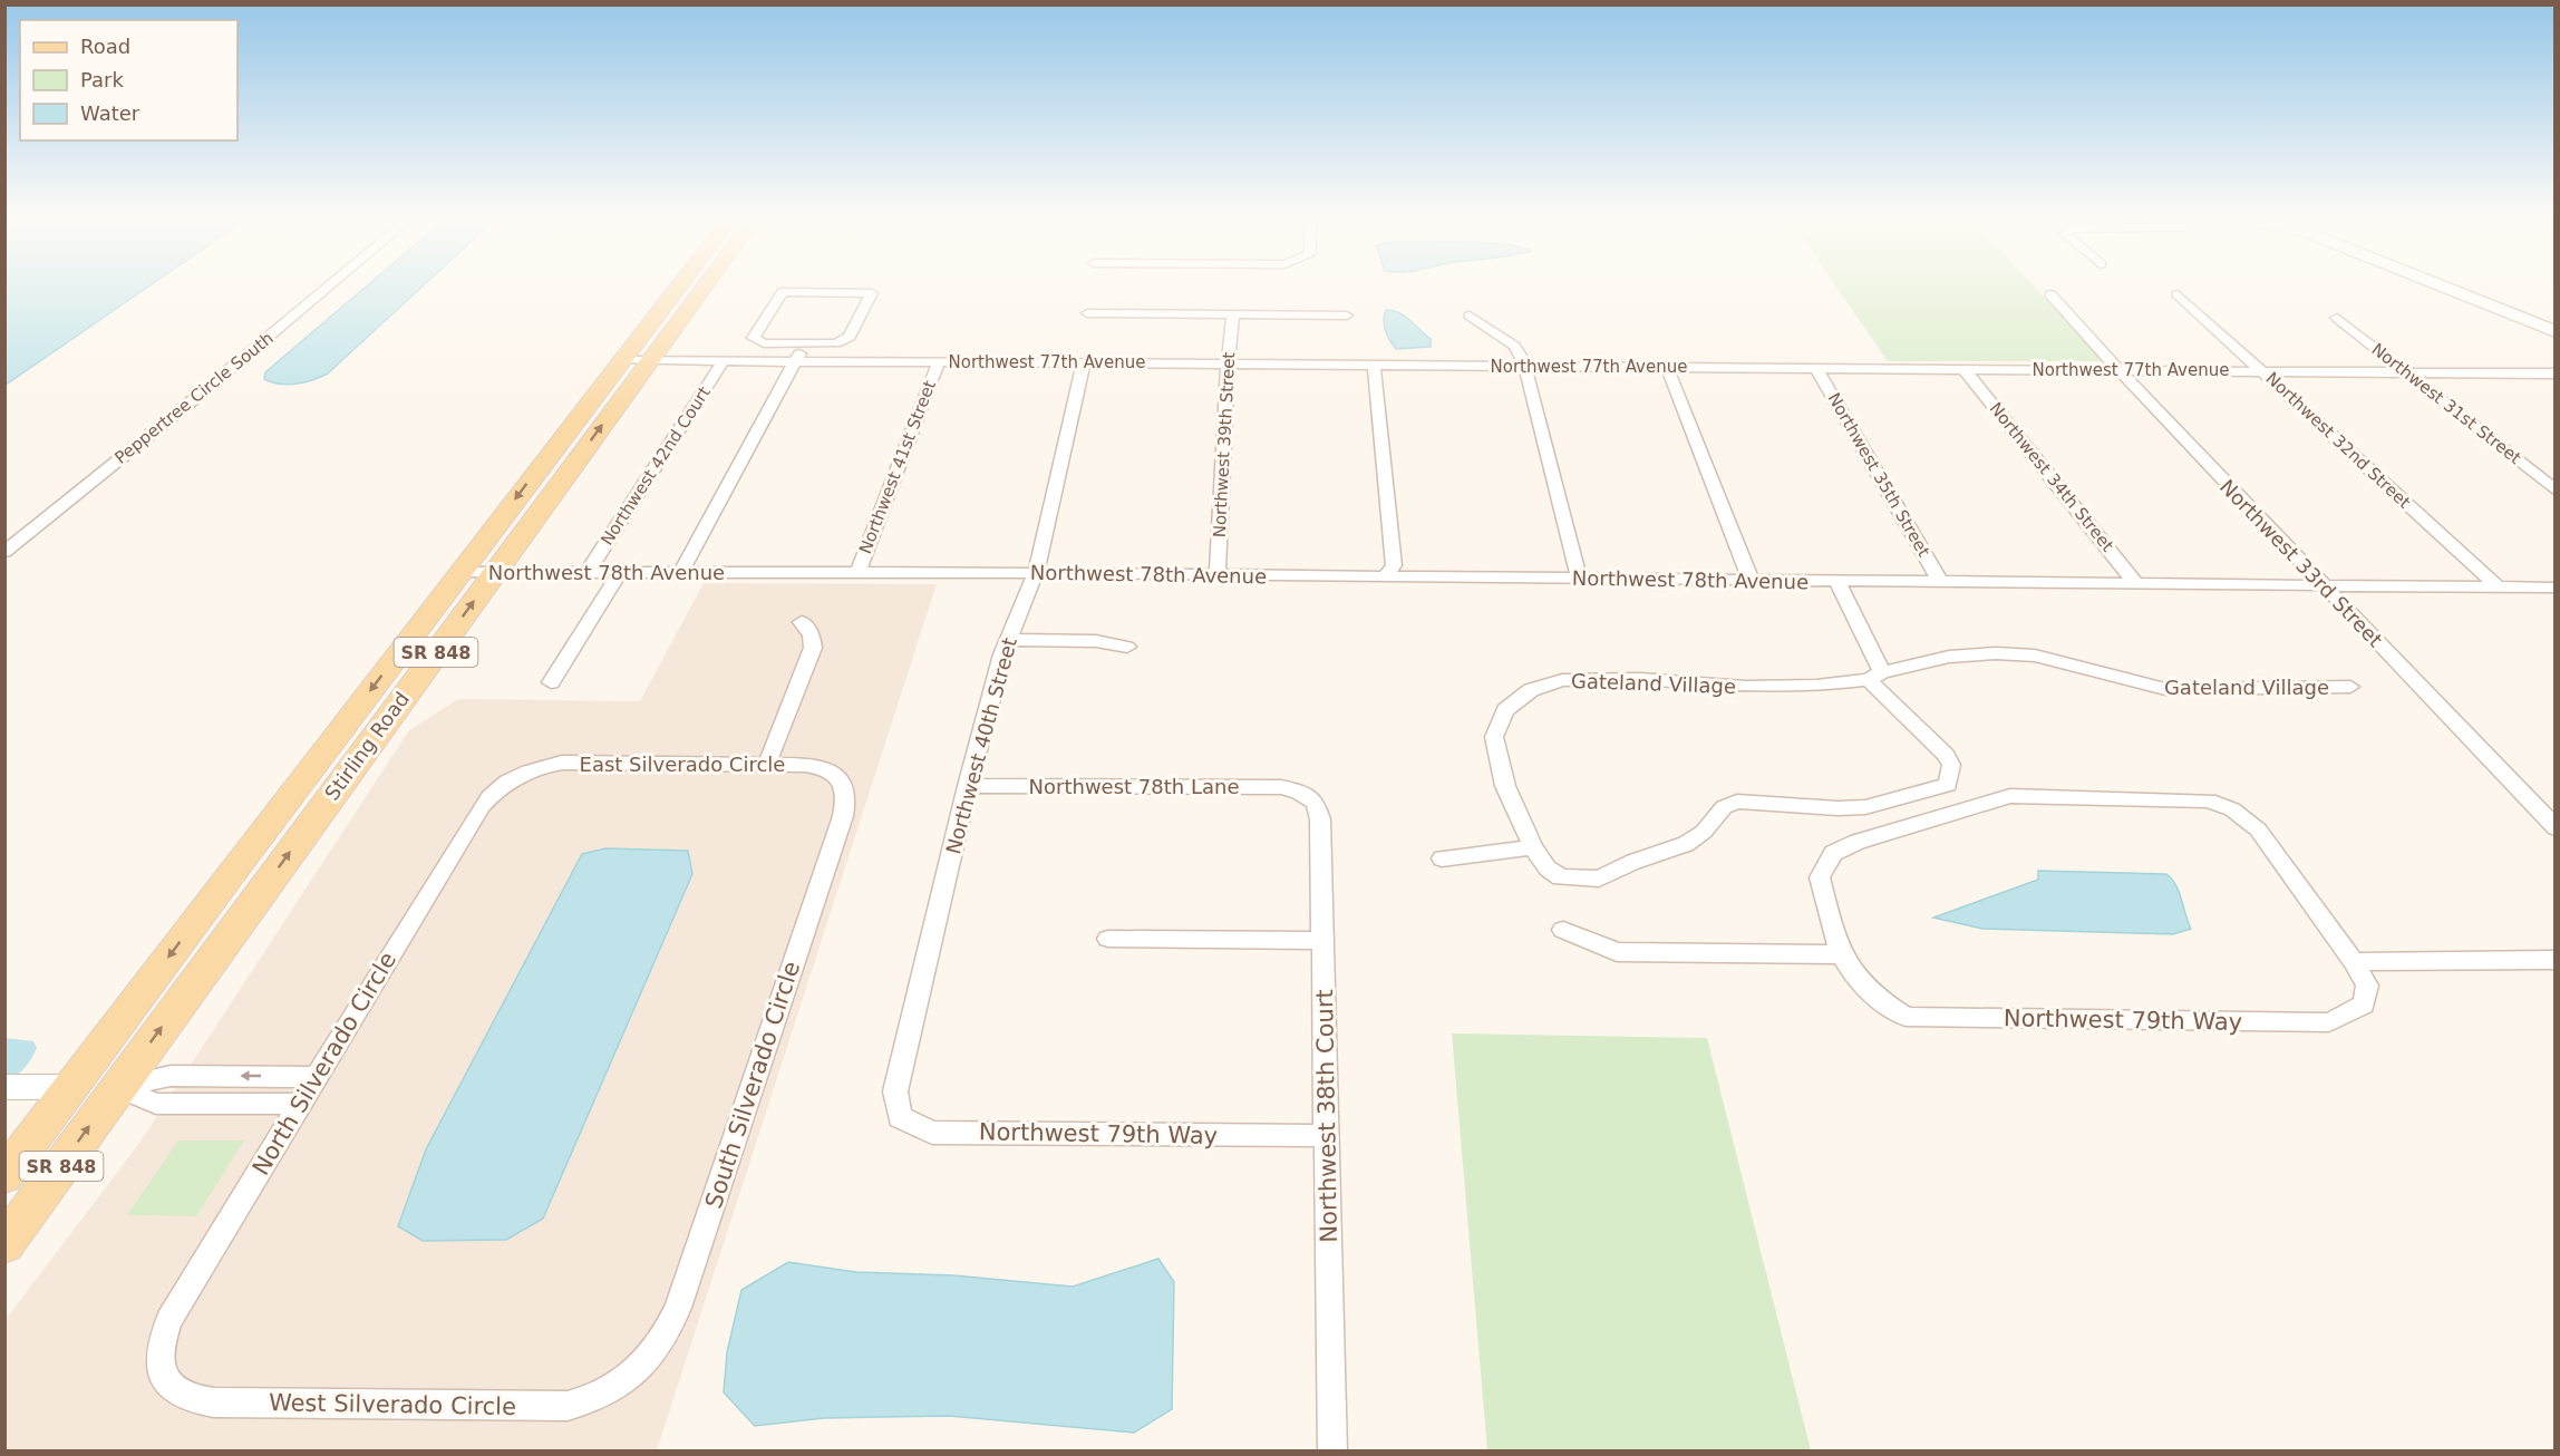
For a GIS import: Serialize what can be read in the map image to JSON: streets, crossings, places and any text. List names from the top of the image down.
{
  "streets": {
    "main road": ["SR 848", "Stirling Road"],
    "street": [
      "Northwest 77th Avenue",
      "Peppertree Circle South",
      "Northwest 31st Street",
      "Northwest 32nd Street",
      "Northwest 39th Street",
      "Northwest 42nd Court",
      "Northwest 41st Street",
      "Northwest 35th Street",
      "Northwest 34th Street",
      "Northwest 33rd Street",
      "Northwest 78th Avenue",
      "Gateland Village",
      "Northwest 40th Street",
      "East Silverado Circle",
      "Northwest 78th Lane",
      "Northwest 79th Way",
      "North Silverado Circle",
      "South Silverado Circle",
      "Northwest 38th Court",
      "West Silverado Circle"
    ]
  },
  "crossings": [
    ["Northwest 77th Avenue", "Northwest 31st Street"],
    ["Northwest 77th Avenue", "Northwest 32nd Street"],
    ["Northwest 77th Avenue", "Northwest 39th Street"],
    ["Northwest 77th Avenue", "Northwest 42nd Court"],
    ["Northwest 77th Avenue", "Northwest 41st Street"],
    ["Northwest 77th Avenue", "Northwest 35th Street"],
    ["Northwest 77th Avenue", "Northwest 34th Street"],
    ["Northwest 77th Avenue", "Northwest 33rd Street"],
    ["Northwest 77th Avenue", "Stirling Road"],
    ["Northwest 77th Avenue", "Northwest 40th Street"],
    ["Northwest 32nd Street", "Northwest 78th Avenue"],
    ["Northwest 39th Street", "Northwest 78th Avenue"],
    ["Northwest 42nd Court", "Northwest 78th Avenue"],
    ["Northwest 41st Street", "Northwest 78th Avenue"],
    ["Northwest 35th Street", "Northwest 78th Avenue"],
    ["Northwest 34th Street", "Northwest 78th Avenue"],
    ["Northwest 33rd Street", "Northwest 78th Avenue"],
    ["Northwest 78th Avenue", "Gateland Village"],
    ["Northwest 78th Avenue", "Stirling Road"],
    ["Northwest 78th Avenue", "Northwest 40th Street"],
    ["Northwest 40th Street", "Northwest 78th Lane"],
    ["Northwest 40th Street", "Northwest 79th Way"],
    ["East Silverado Circle", "North Silverado Circle"],
    ["East Silverado Circle", "South Silverado Circle"],
    ["Northwest 78th Lane", "Northwest 38th Court"],
    ["Northwest 79th Way", "Northwest 38th Court"],
    ["North Silverado Circle", "West Silverado Circle"],
    ["South Silverado Circle", "West Silverado Circle"]
  ],
  "legend": ["Road", "Park", "Water"]
}
